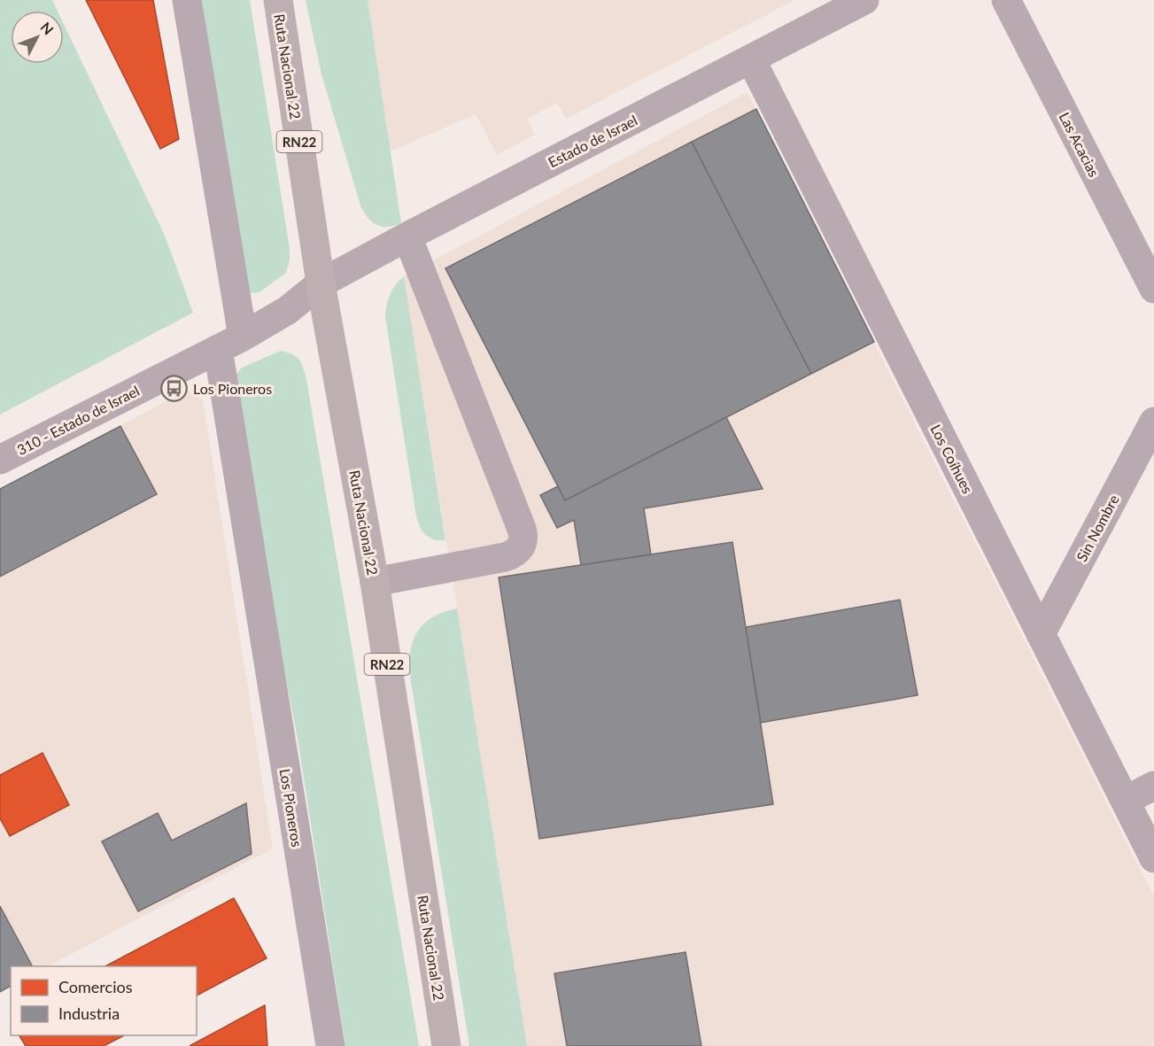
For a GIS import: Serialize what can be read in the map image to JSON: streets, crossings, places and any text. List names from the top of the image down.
{
  "streets": {
    "highway": ["Ruta Nacional 22", "RN22"],
    "street": [
      "Estado de Israel",
      "Las Acacias",
      "310 - Estado de Israel",
      "Los Coíhues",
      "Sin Nombre",
      "Los Pioneros"
    ]
  },
  "crossings": [
    ["Ruta Nacional 22", "Estado de Israel"],
    ["Ruta Nacional 22", "310 - Estado de Israel"],
    ["Estado de Israel", "310 - Estado de Israel"],
    ["Estado de Israel", "Los Coíhues"],
    ["310 - Estado de Israel", "Los Pioneros"],
    ["Los Coíhues", "Sin Nombre"]
  ],
  "places": {
    "bus stop": ["Los Pioneros"]
  },
  "legend": ["Comercios", "Industria"],
  "north": "top right"
}
